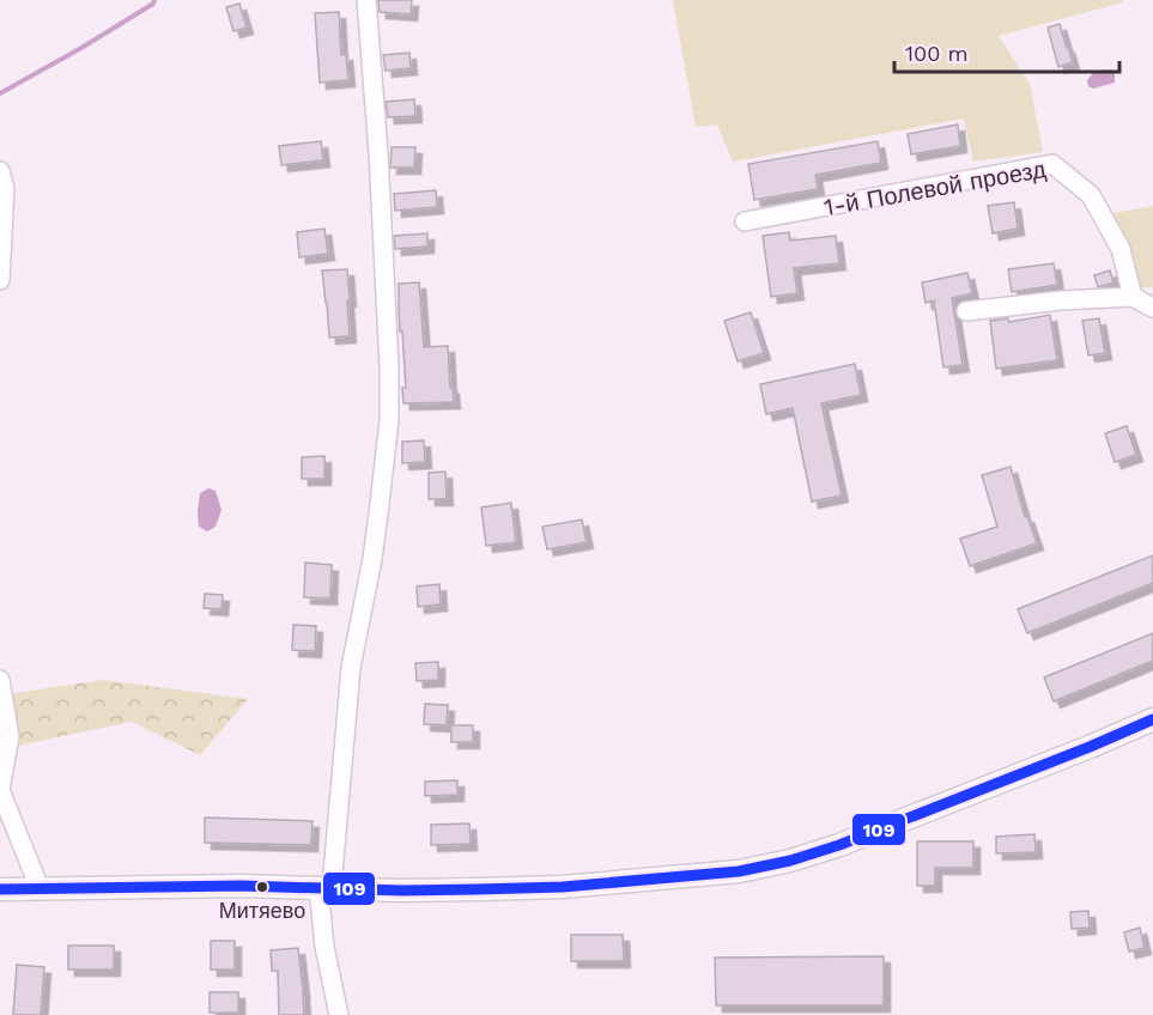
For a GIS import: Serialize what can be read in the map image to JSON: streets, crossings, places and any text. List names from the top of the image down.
{
  "streets": {
    "street": ["1-й Полевой проезд"]
  },
  "places": ["Митяево"],
  "lines": ["transit line 109"],
  "scale_bar": "100 m"
}
